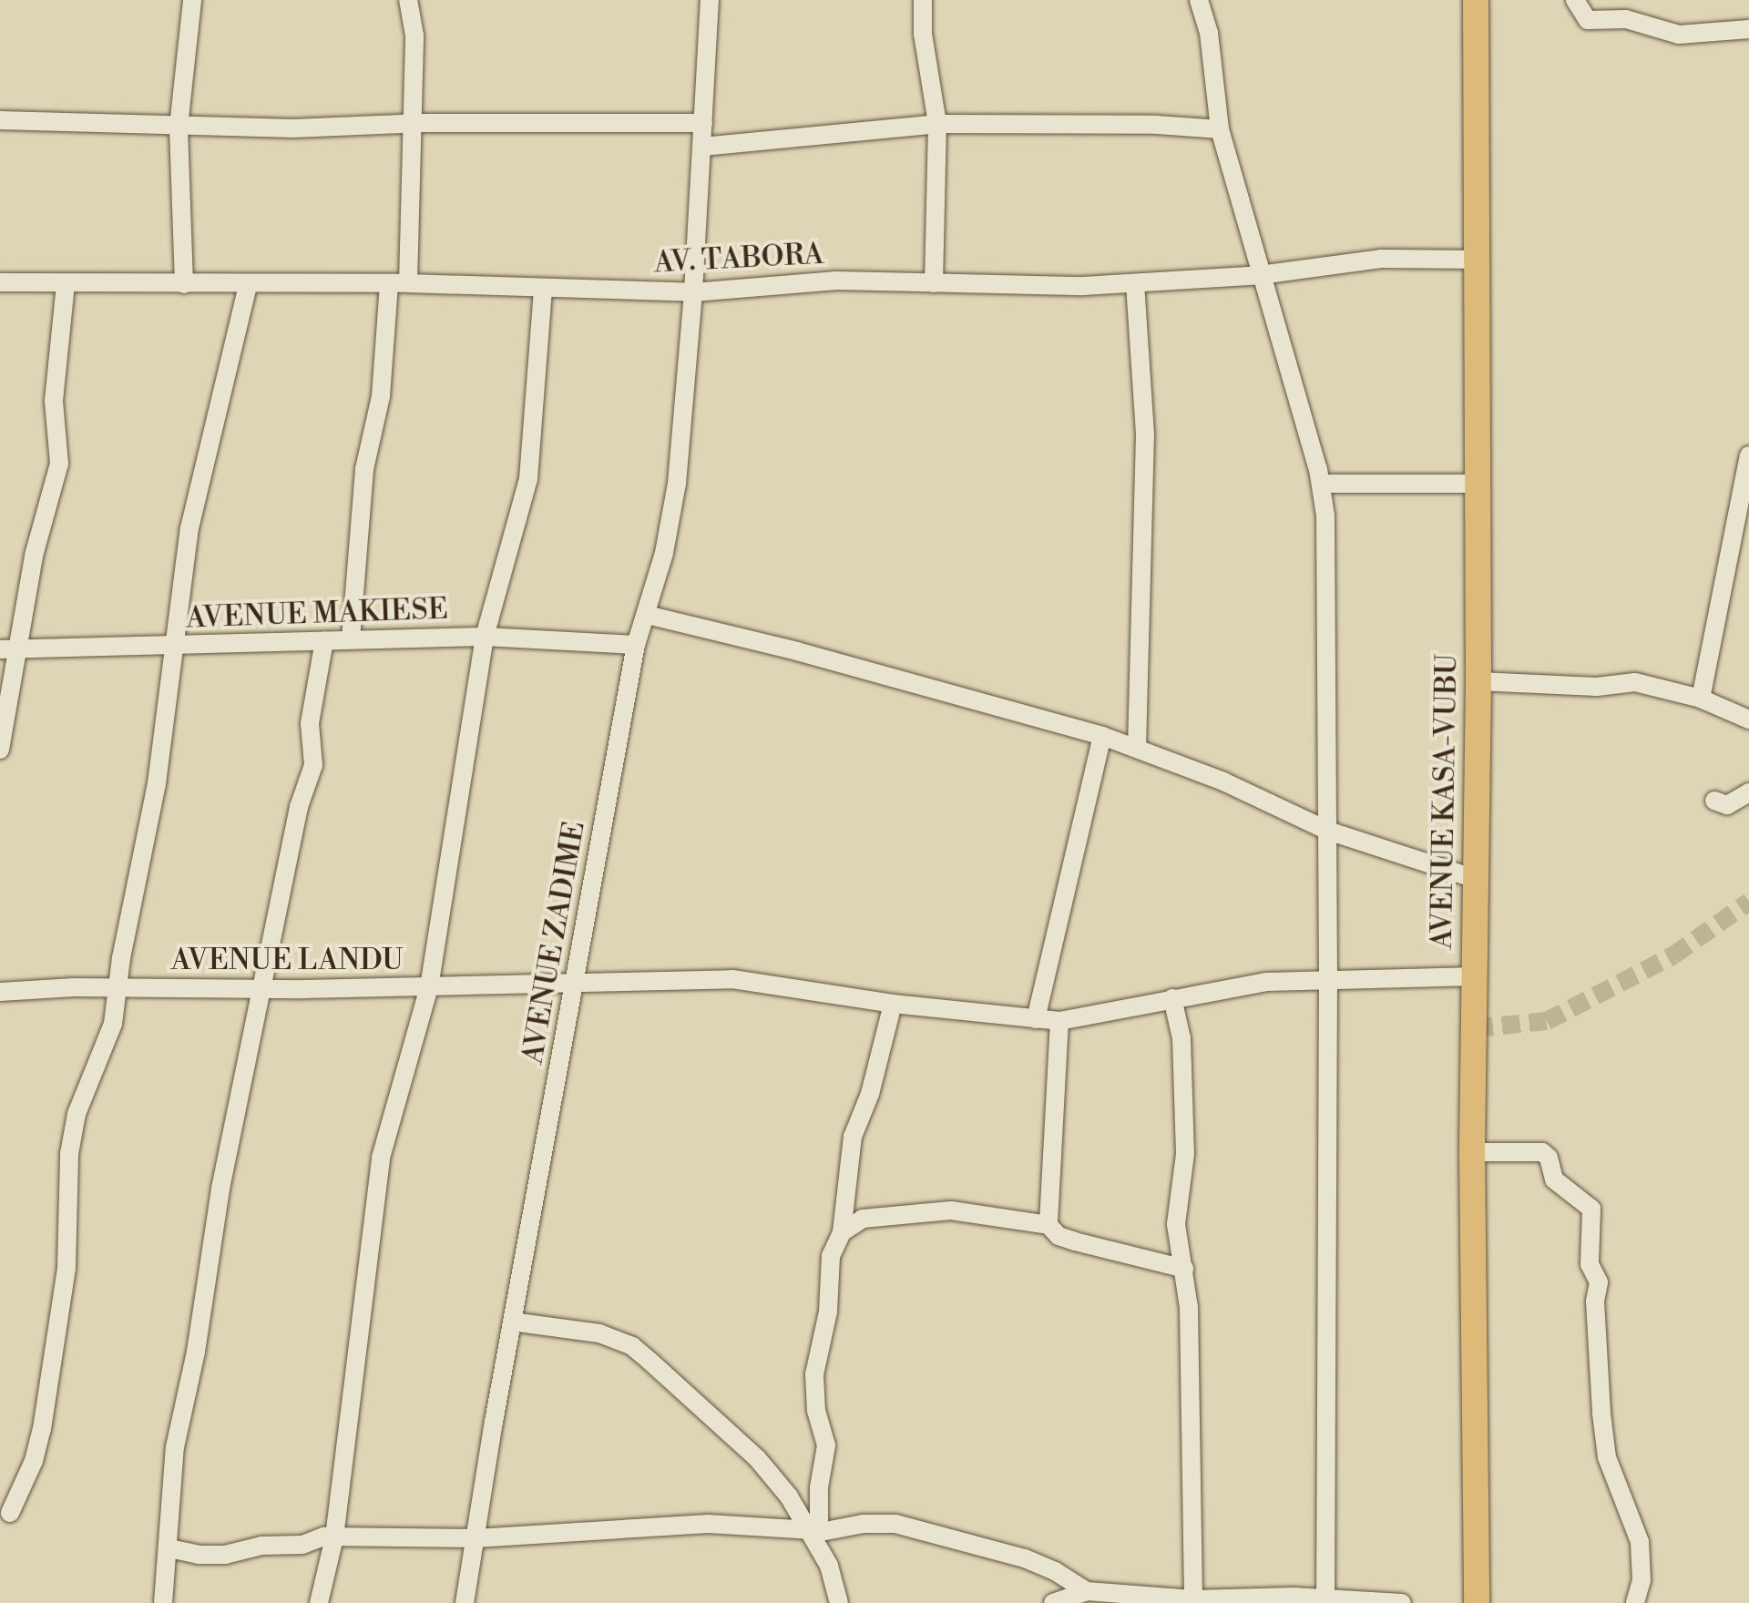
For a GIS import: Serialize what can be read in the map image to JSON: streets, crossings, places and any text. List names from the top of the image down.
{
  "streets": {
    "highway": ["AVENUE KASA-VUBU"],
    "street": [
      "AV. TABORA",
      "AVENUE MAKIESE",
      "AVENUE ZADIME",
      "AVENUE LANDU"
    ]
  },
  "crossings": [
    ["AV. TABORA", "AVENUE KASA-VUBU"],
    ["AV. TABORA", "AVENUE ZADIME"],
    ["AVENUE MAKIESE", "AVENUE ZADIME"],
    ["AVENUE KASA-VUBU", "AVENUE LANDU"],
    ["AVENUE ZADIME", "AVENUE LANDU"]
  ]
}
